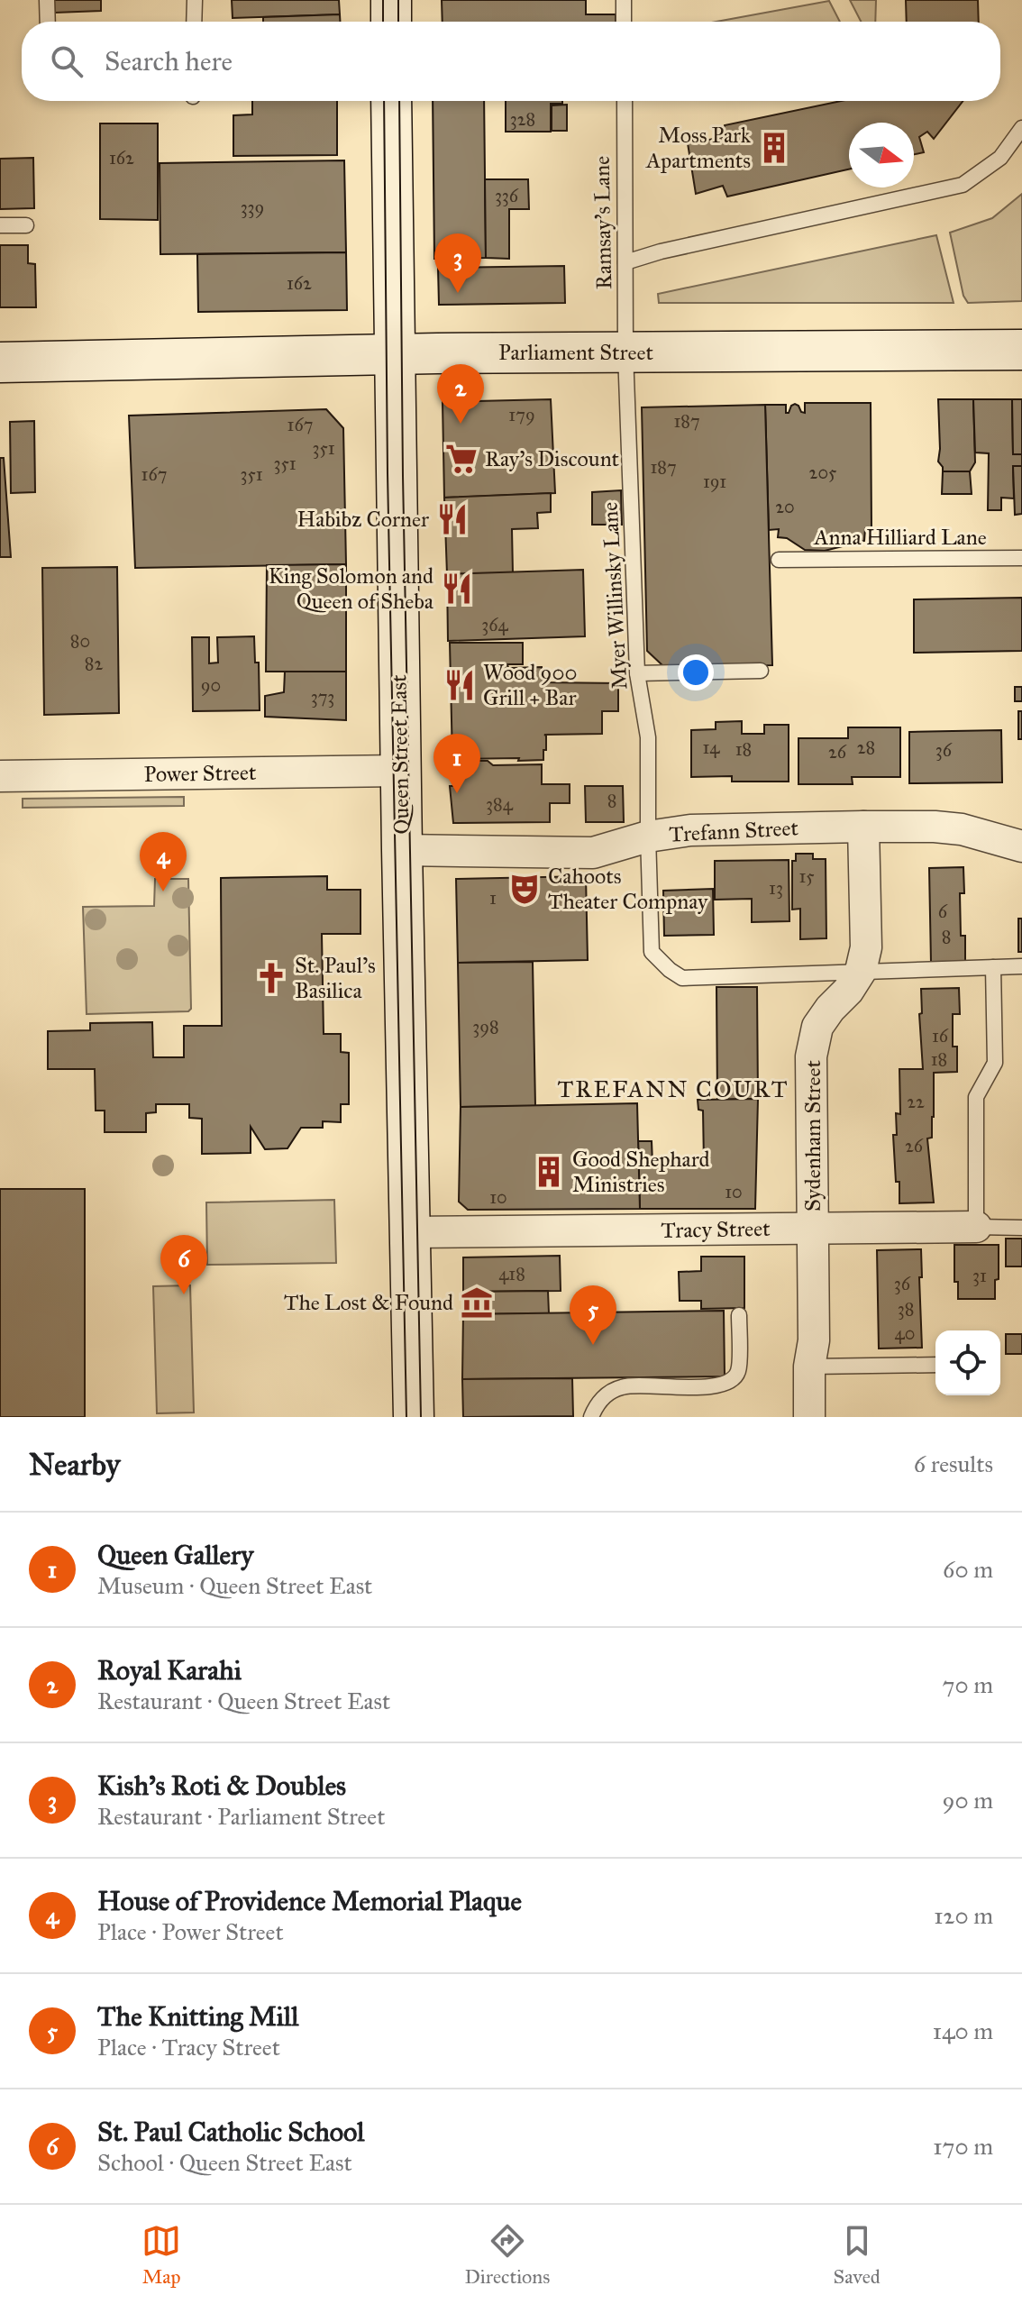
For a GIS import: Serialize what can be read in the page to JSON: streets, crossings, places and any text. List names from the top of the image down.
{
  "streets": {
    "main road": ["Parliament Street", "Queen Street East"],
    "street": [
      "Power Street",
      "Trefann Street",
      "Sydenham Street",
      "Tracy Street"
    ],
    "lane": ["Ramsay's Lane", "Anna Hilliard Lane", "Myer Willinsky Lane"]
  },
  "crossings": [
    ["Ramsay's Lane", "Parliament Street"],
    ["Ramsay's Lane", "Myer Willinsky Lane"],
    ["Parliament Street", "Myer Willinsky Lane"],
    ["Parliament Street", "Queen Street East"],
    ["Myer Willinsky Lane", "Trefann Street"],
    ["Myer Willinsky Lane", "Sydenham Street"],
    ["Queen Street East", "Power Street"],
    ["Queen Street East", "Trefann Street"],
    ["Queen Street East", "Tracy Street"],
    ["Trefann Street", "Sydenham Street"],
    ["Sydenham Street", "Tracy Street"]
  ],
  "districts": ["TREFANN COURT"],
  "places": {
    "building": ["Moss Park Apartments", "Good Shephard Ministries"],
    "supermarket": ["Ray’s Discount"],
    "restaurant": ["Habibz Corner", "King Solomon and Queen of Sheba", "Wood 900 Grill + Bar"],
    "theatre": ["Cahoots Theater Compnay"],
    "church": ["St. Paul's Basilica"],
    "museum": ["The Lost & Found"]
  },
  "house_numbers": [
    "328",
    "162",
    "336",
    "339",
    "162",
    "179",
    "187",
    "167",
    "351",
    "351",
    "187",
    "205",
    "167",
    "351",
    "191",
    "20",
    "364",
    "80",
    "82",
    "90",
    "373",
    "14",
    "28",
    "18",
    "36",
    "26",
    "8",
    "384",
    "15",
    "13",
    "1",
    "6",
    "8",
    "398",
    "16",
    "18",
    "22",
    "26",
    "10",
    "10",
    "418",
    "31",
    "36",
    "38",
    "40"
  ],
  "north": "right",
  "page": {
    "search": "Search here",
    "pins": [
      "3",
      "2",
      "1",
      "4",
      "6",
      "5"
    ],
    "heading": ["Nearby", "6 results"],
    "list": [
      {
        "mark": "1",
        "name": "Queen Gallery",
        "note": "Museum · Queen Street East",
        "value": "60 m"
      },
      {
        "mark": "2",
        "name": "Royal Karahi",
        "note": "Restaurant · Queen Street East",
        "value": "70 m"
      },
      {
        "mark": "3",
        "name": "Kish's Roti & Doubles",
        "note": "Restaurant · Parliament Street",
        "value": "90 m"
      },
      {
        "mark": "4",
        "name": "House of Providence Memorial Plaque",
        "note": "Place · Power Street",
        "value": "120 m"
      },
      {
        "mark": "5",
        "name": "The Knitting Mill",
        "note": "Place · Tracy Street",
        "value": "140 m"
      },
      {
        "mark": "6",
        "name": "St. Paul Catholic School",
        "note": "School · Queen Street East",
        "value": "170 m"
      }
    ],
    "nav": ["Map", "Directions", "Saved"]
  }
}
